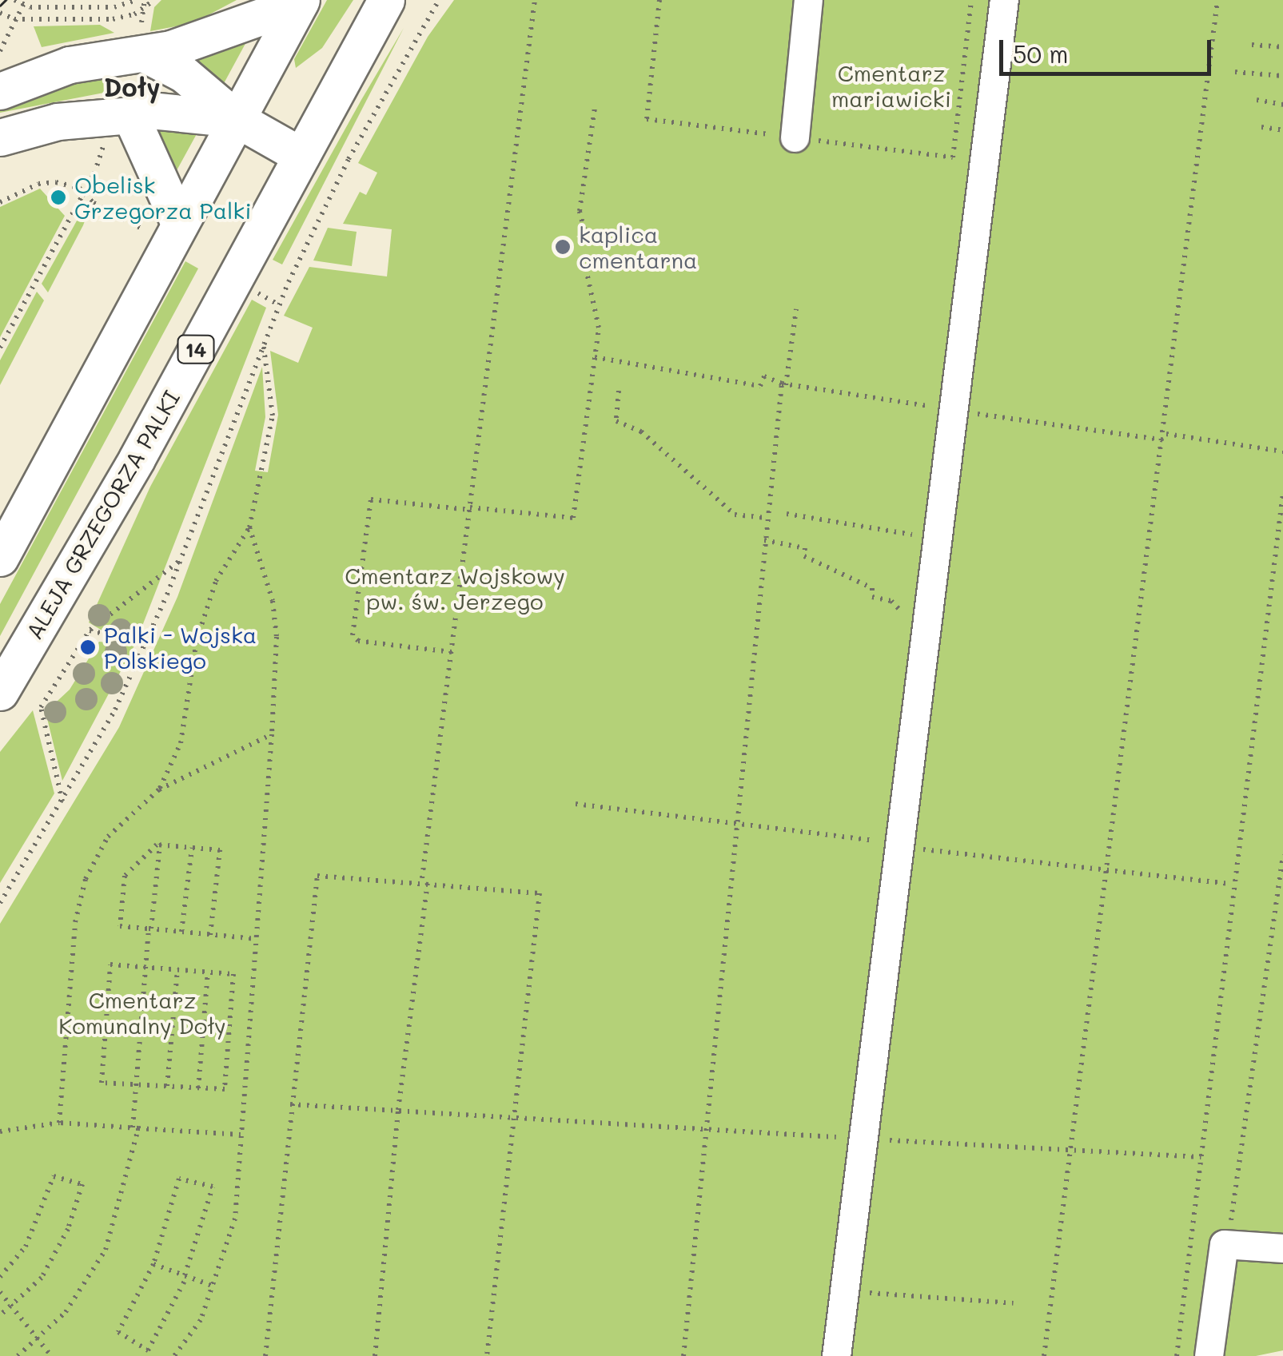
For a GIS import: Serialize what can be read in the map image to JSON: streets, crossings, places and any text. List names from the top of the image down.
{
  "streets": {
    "main road": ["14", "ALEJA GRZEGORZA PALKI"]
  },
  "districts": ["Doły"],
  "parks": ["Cmentarz mariawicki", "Cmentarz Wojskowy pw. św. Jerzego", "Cmentarz Komunalny Doły"],
  "places": ["Obelisk Grzegorza Palki", "kaplica cmentarna", "Palki - Wojska Polskiego"],
  "scale_bar": "50 m"
}
